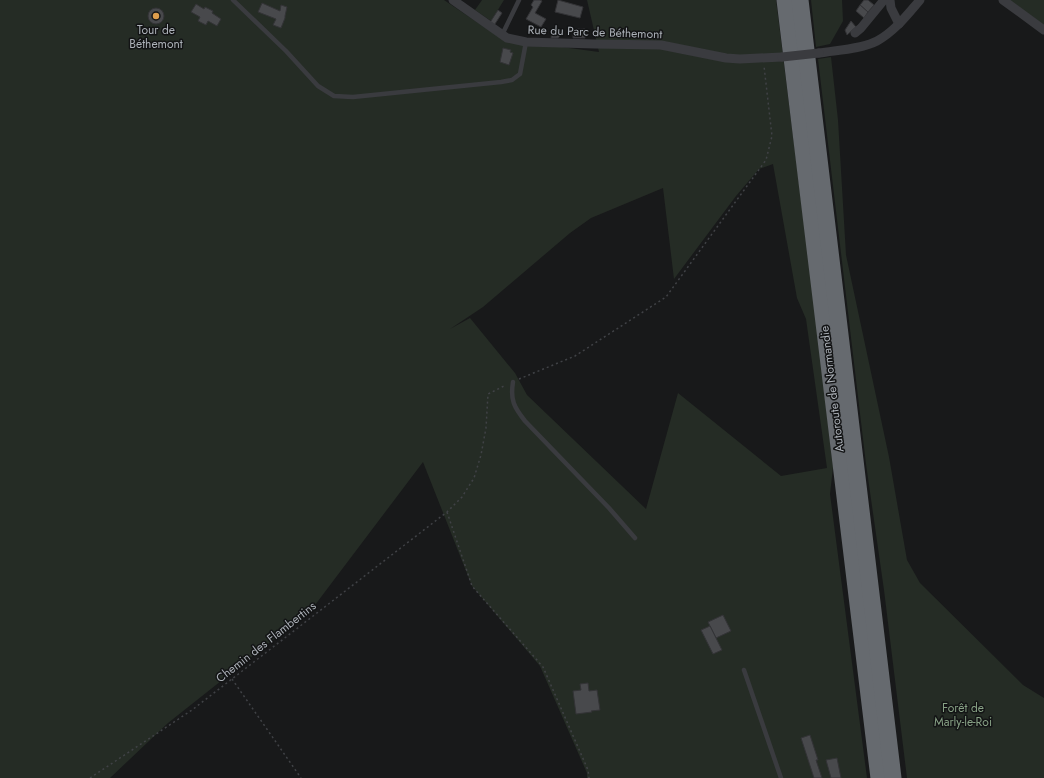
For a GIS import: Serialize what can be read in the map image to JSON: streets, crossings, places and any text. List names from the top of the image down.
{
  "streets": {
    "highway": ["Autoroute de Normandie"],
    "street": ["Rue du Parc de Béthemont"],
    "path": ["Chemin des Flambertins"]
  },
  "parks": ["Forêt de Marly-le-Roi"],
  "places": ["Tour de Béthemont"]
}
